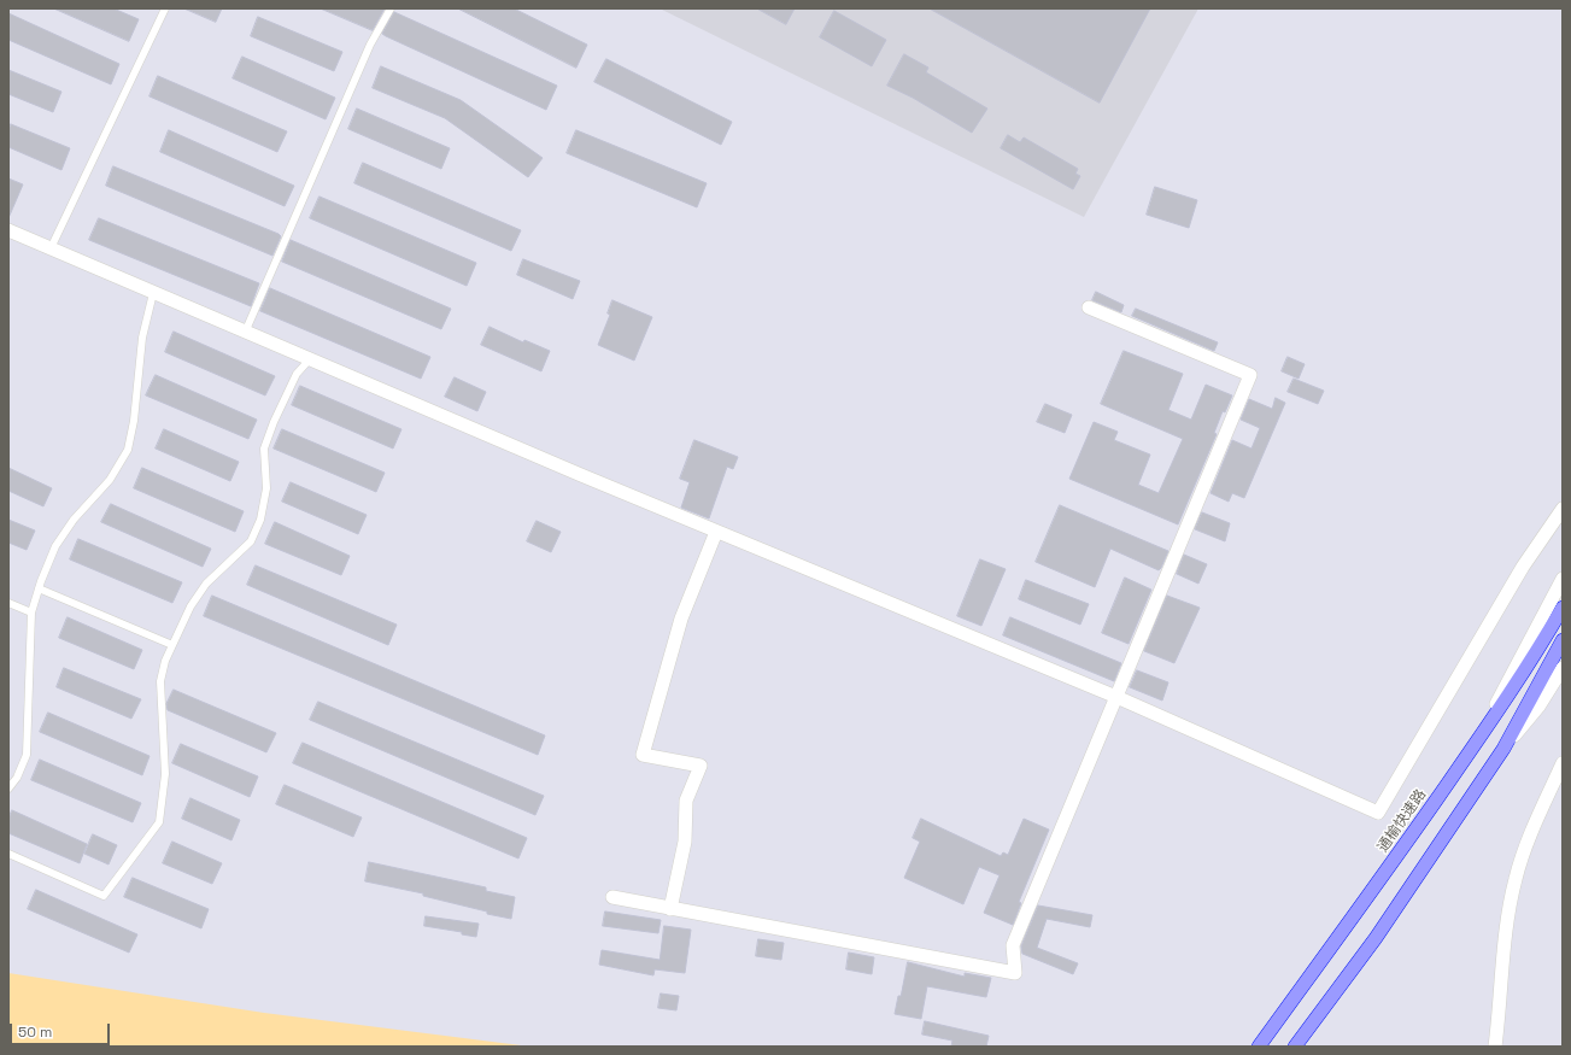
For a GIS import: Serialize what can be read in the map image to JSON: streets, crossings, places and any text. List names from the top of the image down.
{
  "streets": {
    "highway": ["通榆快速路"]
  },
  "scale_bar": "50 m"
}
